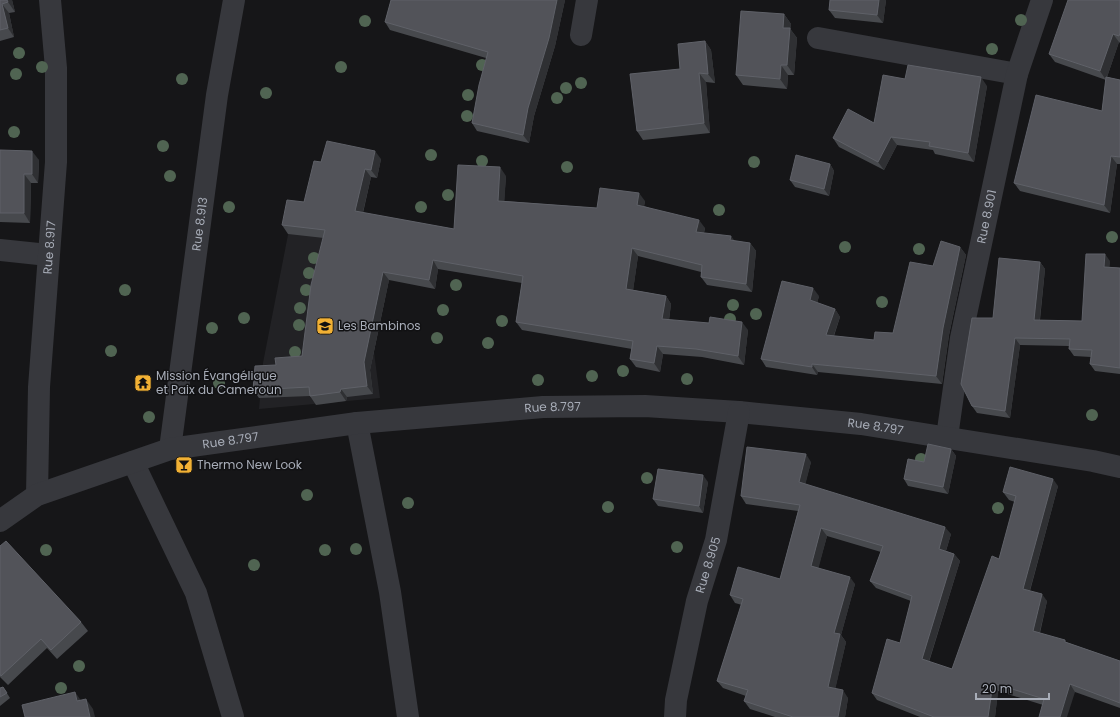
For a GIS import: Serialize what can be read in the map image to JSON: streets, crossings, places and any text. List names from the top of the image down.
{
  "streets": {
    "street": [
      "Rue 8.901",
      "Rue 8.913",
      "Rue 8.917",
      "Rue 8.797",
      "Rue 8.905"
    ]
  },
  "crossings": [
    ["Rue 8.901", "Rue 8.797"],
    ["Rue 8.913", "Rue 8.797"],
    ["Rue 8.917", "Rue 8.797"],
    ["Rue 8.797", "Rue 8.905"]
  ],
  "places": {
    "school or university": ["Les Bambinos"],
    "temple": ["Mission Évangélique et Paix du Cameroun"],
    "bar": ["Thermo New Look"]
  },
  "scale_bar": "20 m"
}
